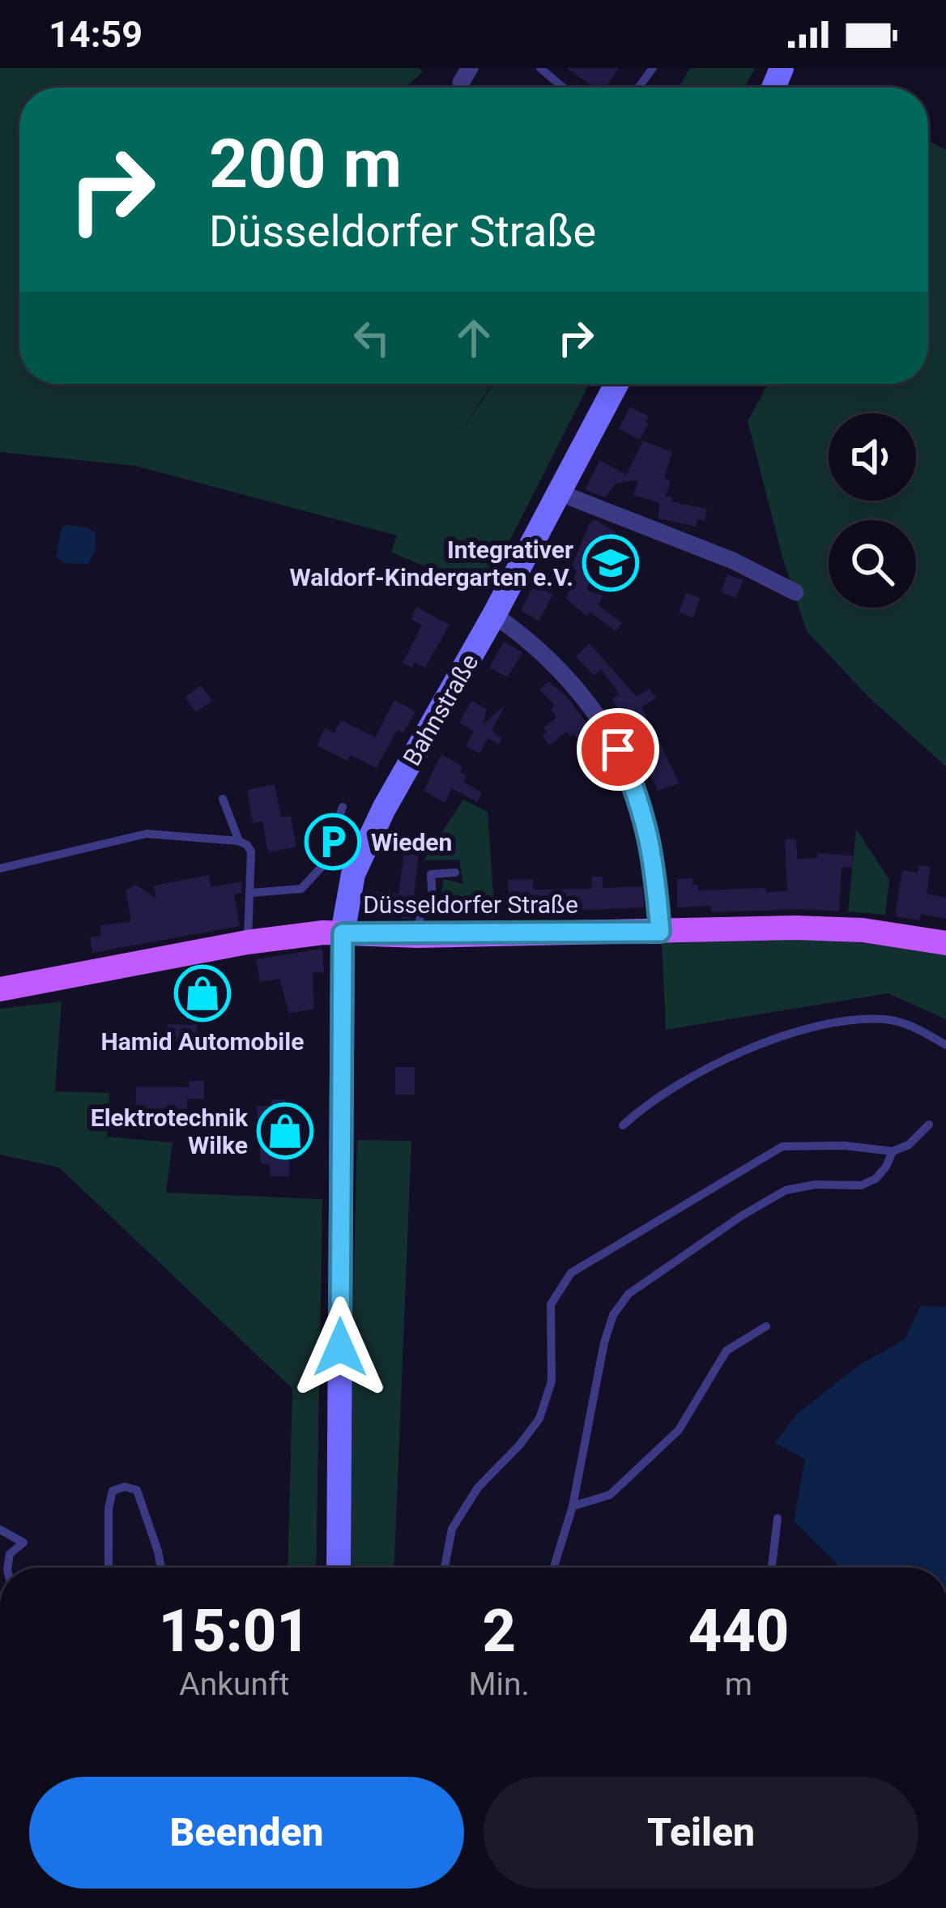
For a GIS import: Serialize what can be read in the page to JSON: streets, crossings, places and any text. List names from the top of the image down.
{
  "streets": {
    "main road": ["Bahnstraße", "Düsseldorfer Straße"]
  },
  "crossings": [
    ["Bahnstraße", "Düsseldorfer Straße"]
  ],
  "places": {
    "school or university": ["Integrativer Waldorf-Kindergarten e.V."],
    "parking": ["Wieden"],
    "shop": ["Hamid Automobile", "Elektrotechnik Wilke"]
  },
  "page": {
    "status": "14:59",
    "turn": ["200 m", "Düsseldorfer Straße"],
    "eta": [
      "15:01",
      "Ankunft",
      "2",
      "Min.",
      "440",
      "m"
    ],
    "buttons": ["Beenden", "Teilen"]
  }
}
